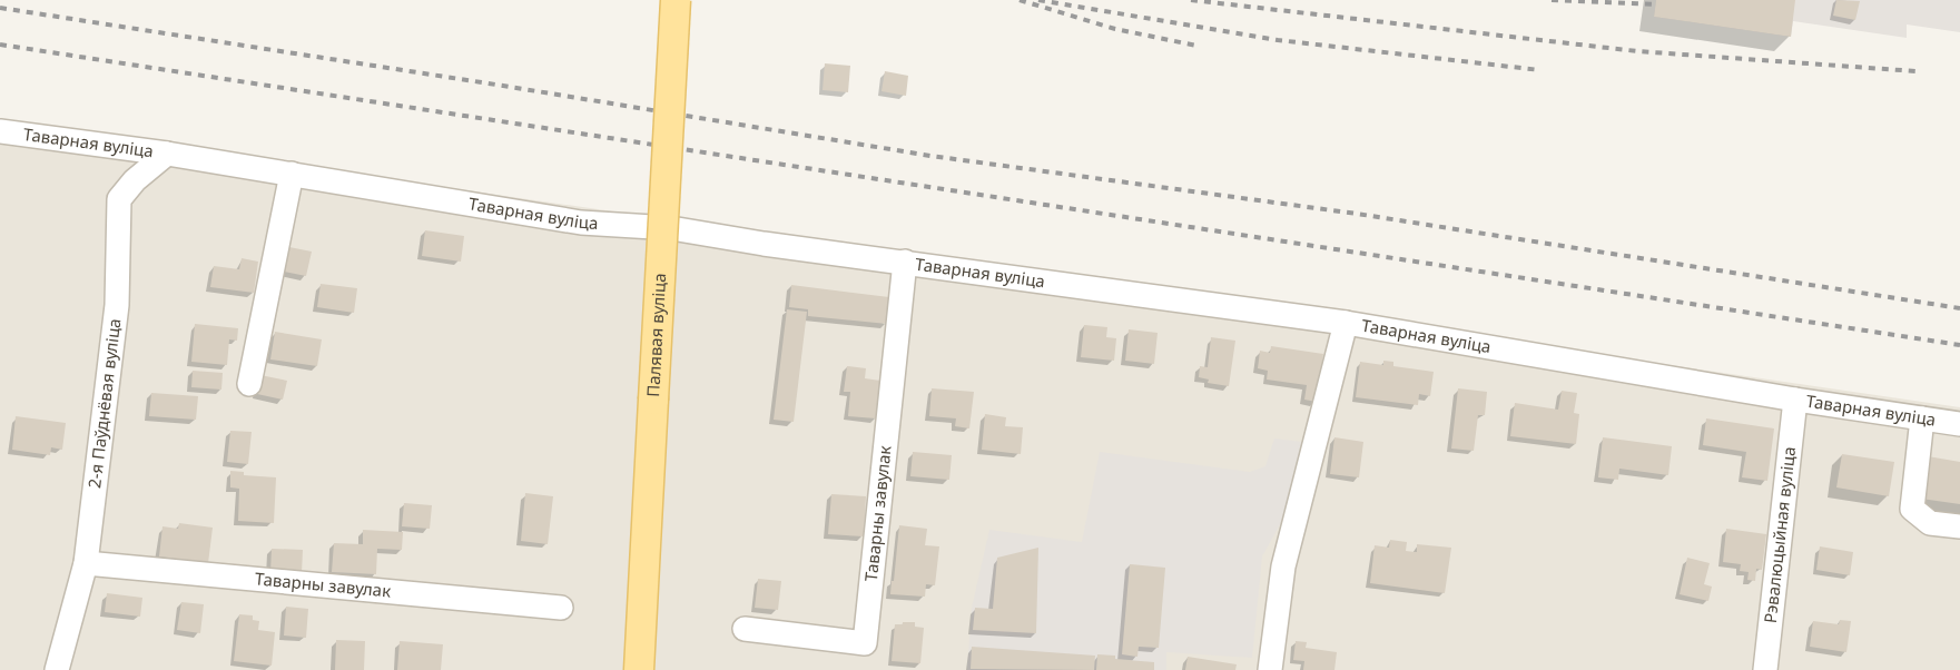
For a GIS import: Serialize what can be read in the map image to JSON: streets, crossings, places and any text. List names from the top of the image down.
{
  "streets": {
    "main road": ["Палявая вуліца"],
    "street": [
      "Таварная вуліца",
      "2-я Паўднёвая вуліца",
      "Таварны завулак",
      "Рэвалюцыйная вуліца"
    ]
  },
  "crossings": [
    ["Таварная вуліца", "2-я Паўднёвая вуліца"],
    ["Таварная вуліца", "Таварны завулак"],
    ["Таварная вуліца", "Рэвалюцыйная вуліца"],
    ["2-я Паўднёвая вуліца", "Таварны завулак"]
  ]
}
